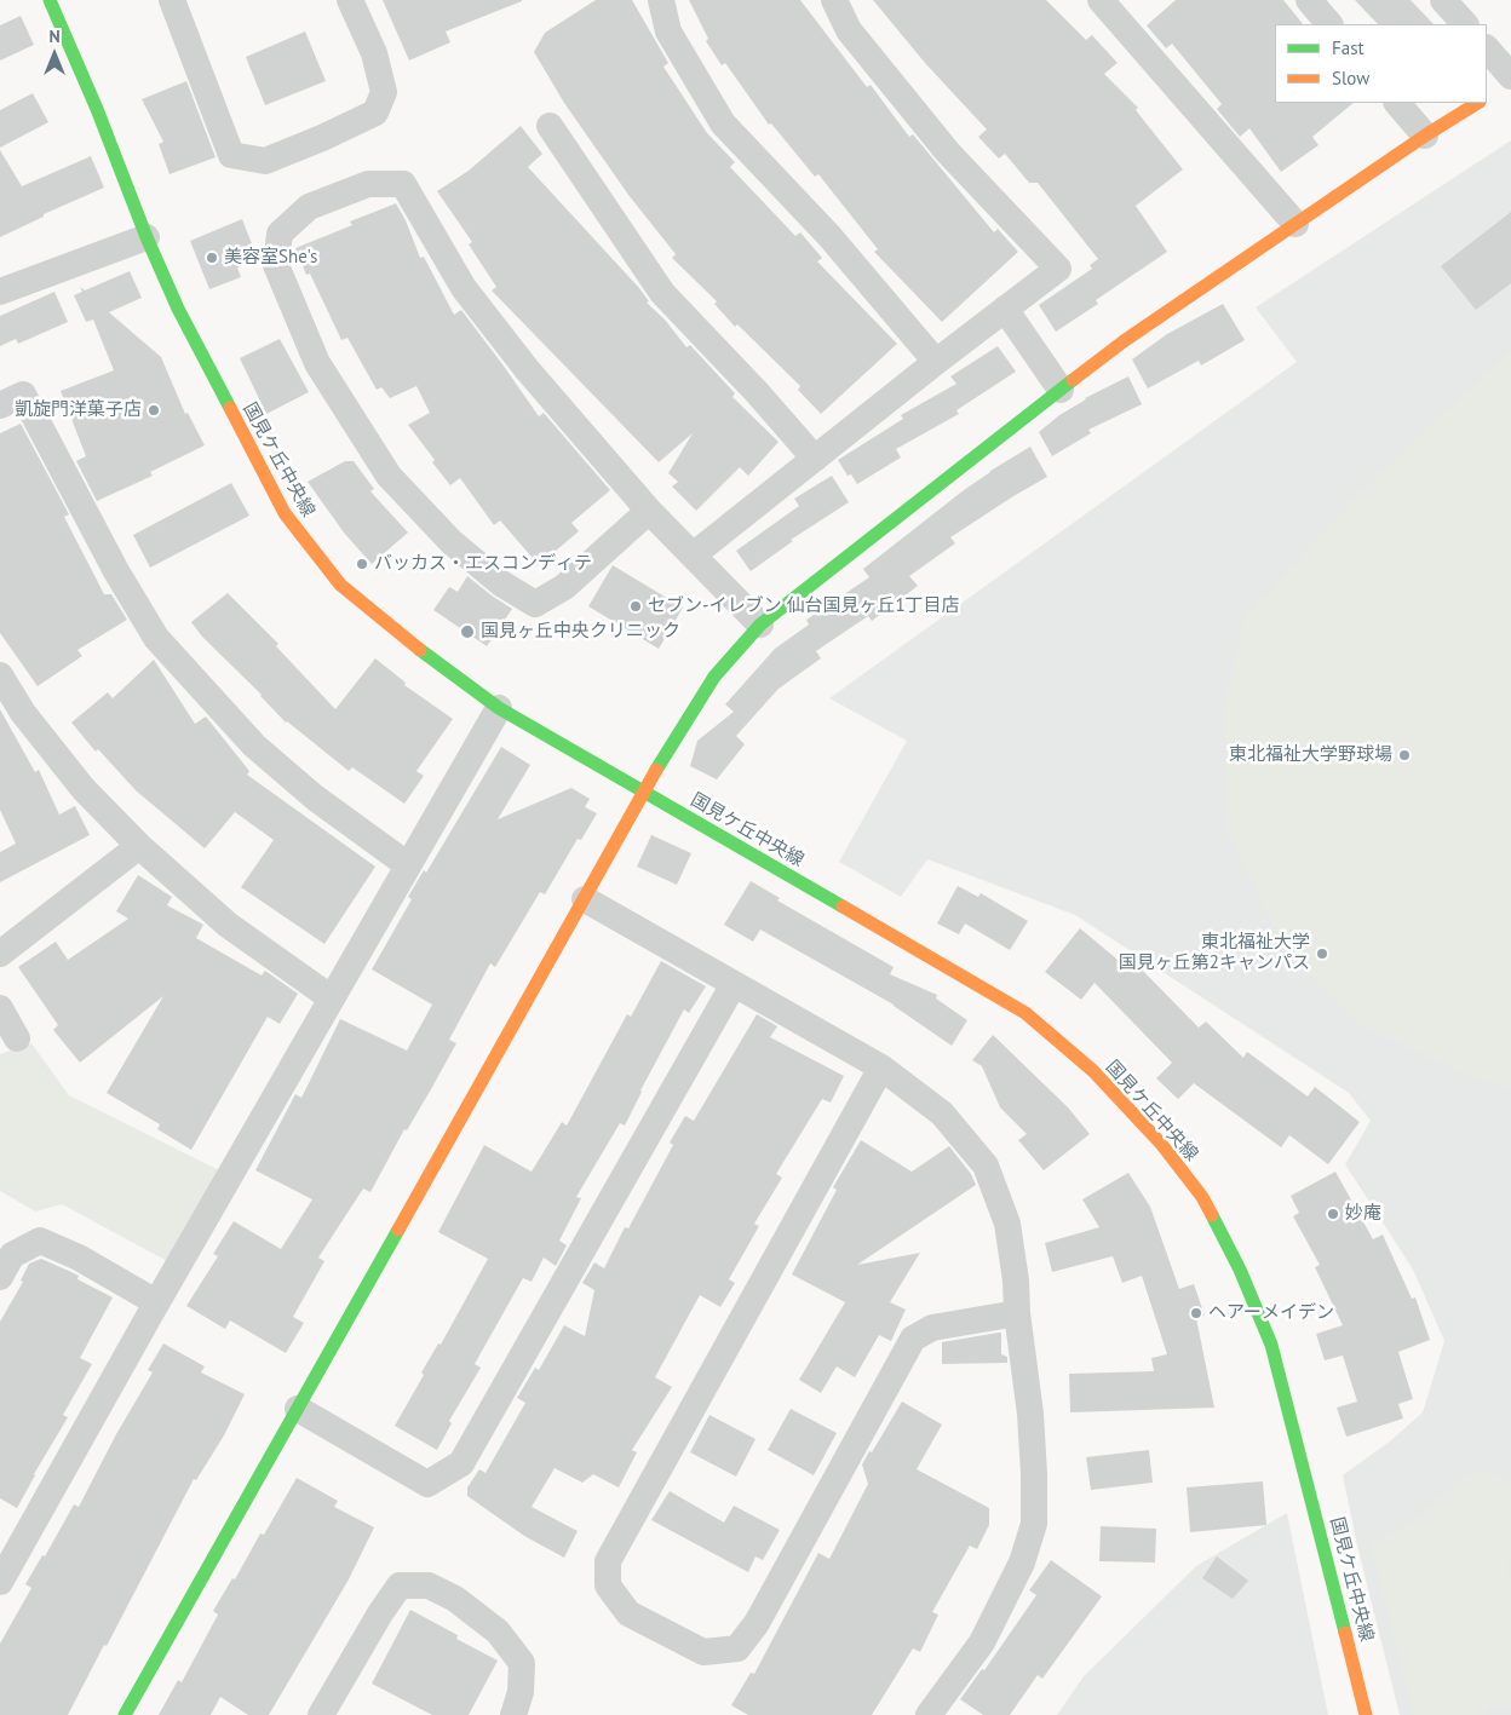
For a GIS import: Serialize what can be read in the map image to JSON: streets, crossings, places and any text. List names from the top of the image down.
{
  "streets": {
    "street": ["国見ケ丘中央線"]
  },
  "places": [
    "美容室She's",
    "凱旋門洋菓子店",
    "バッカス・エスコンディテ",
    "セブン-イレブン 仙台国見ヶ丘1丁目店",
    "国見ヶ丘中央クリニック",
    "東北福祉大学野球場",
    "東北福祉大学 国見ヶ丘第2キャンパス",
    "妙庵",
    "ヘアーメイデン"
  ],
  "legend": ["Fast", "Slow"],
  "north": "top"
}
